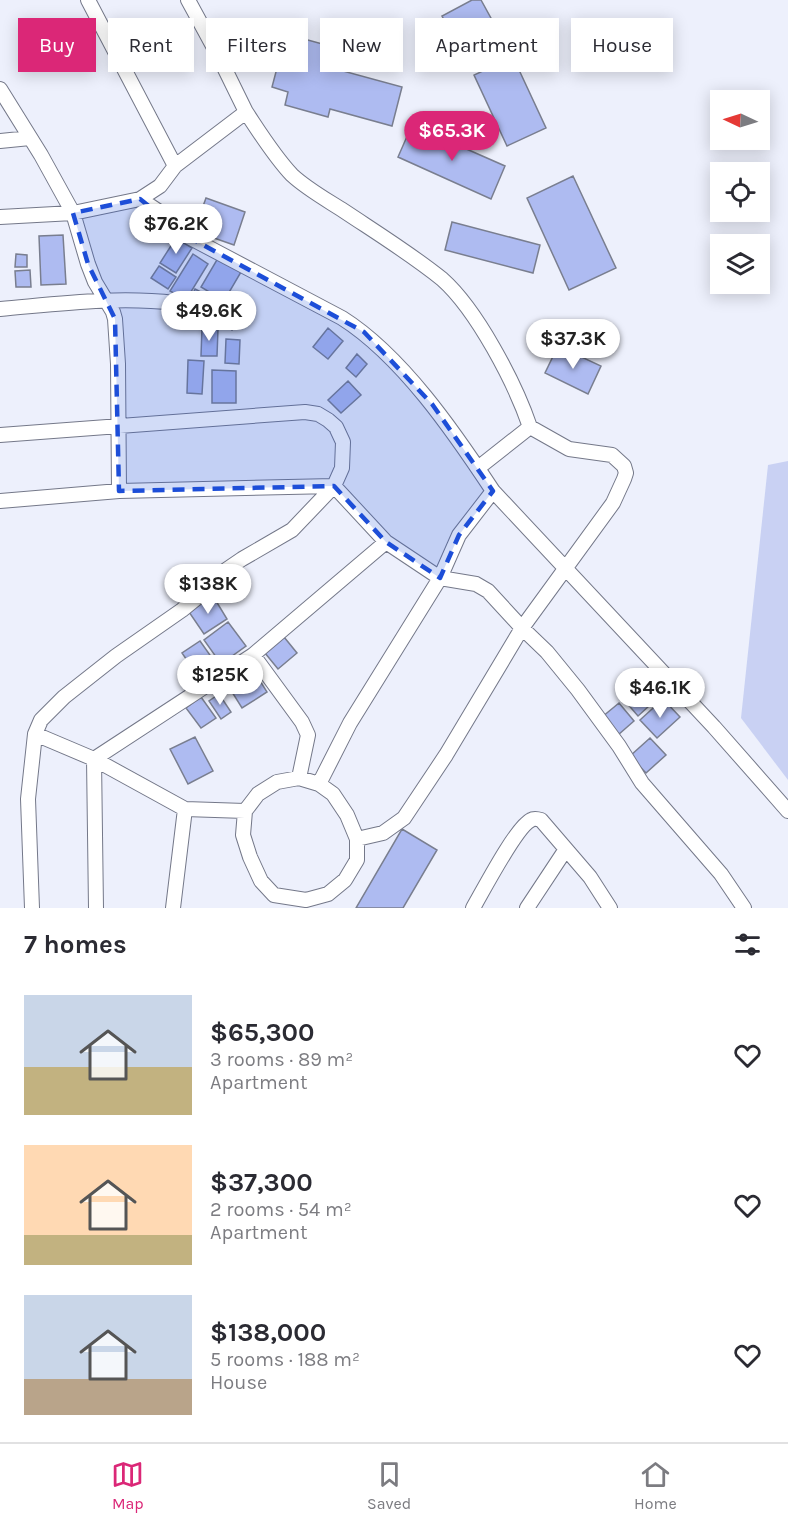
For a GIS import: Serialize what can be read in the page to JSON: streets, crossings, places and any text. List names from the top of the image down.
{
  "north": "left",
  "page": {
    "chip": [
      "Buy",
      "Rent",
      "Filters",
      "New",
      "Apartment",
      "House"
    ],
    "price": [
      "$65.3K",
      "$76.2K",
      "$49.6K",
      "$37.3K",
      "$138K",
      "$125K",
      "$46.1K"
    ],
    "heading": "7 homes",
    "list": [
      {
        "name": "$65,300",
        "note": "3 rooms · 89 m² · Apartment"
      },
      {
        "name": "$37,300",
        "note": "2 rooms · 54 m² · Apartment"
      },
      {
        "name": "$138,000",
        "note": "5 rooms · 188 m² · House"
      }
    ],
    "tabs": ["Map", "Saved", "Home"]
  }
}
